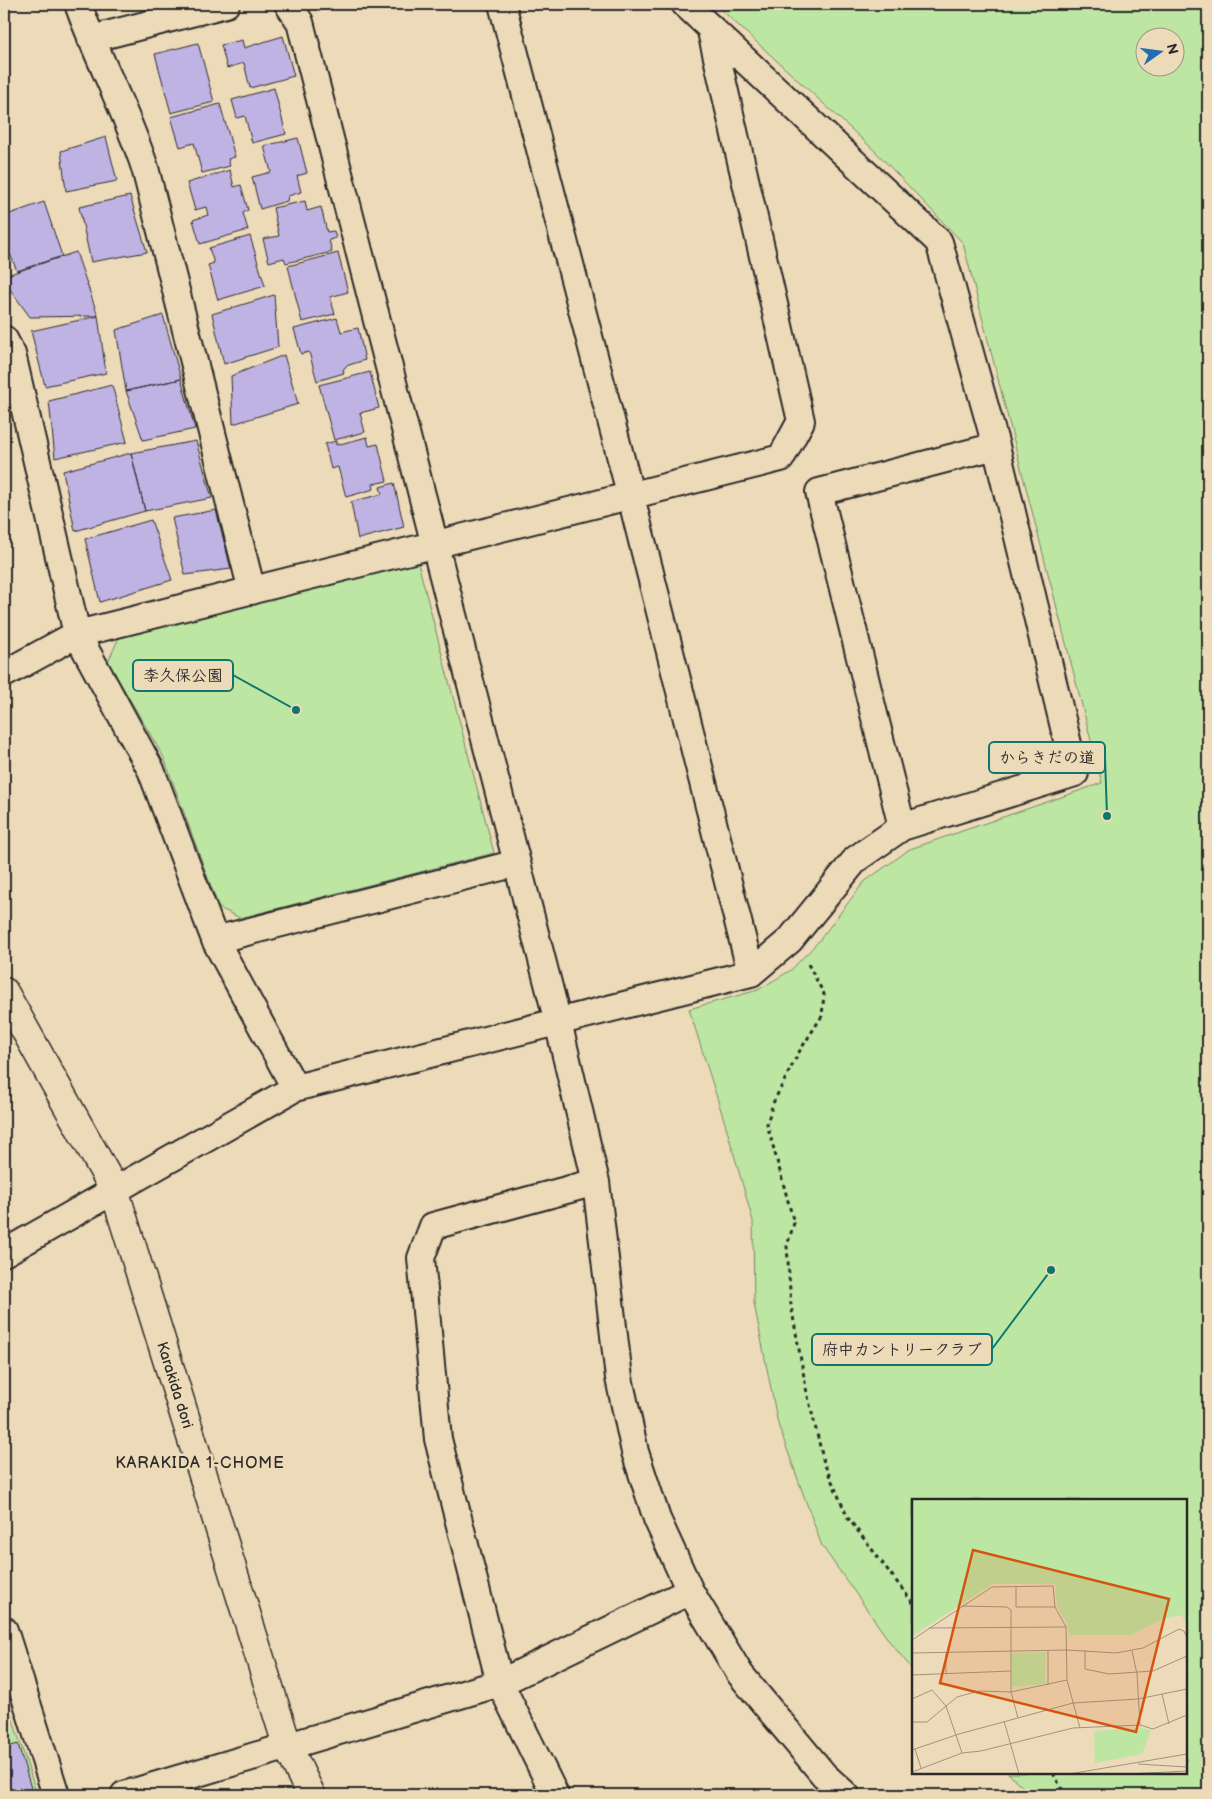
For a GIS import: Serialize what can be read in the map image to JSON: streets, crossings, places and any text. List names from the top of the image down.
{
  "streets": {
    "street": ["Karakida dori"]
  },
  "districts": ["KARAKIDA 1-CHOME"],
  "places": ["李久保公園", "からきだの道", "府中カントリークラブ"],
  "north": "right"
}
